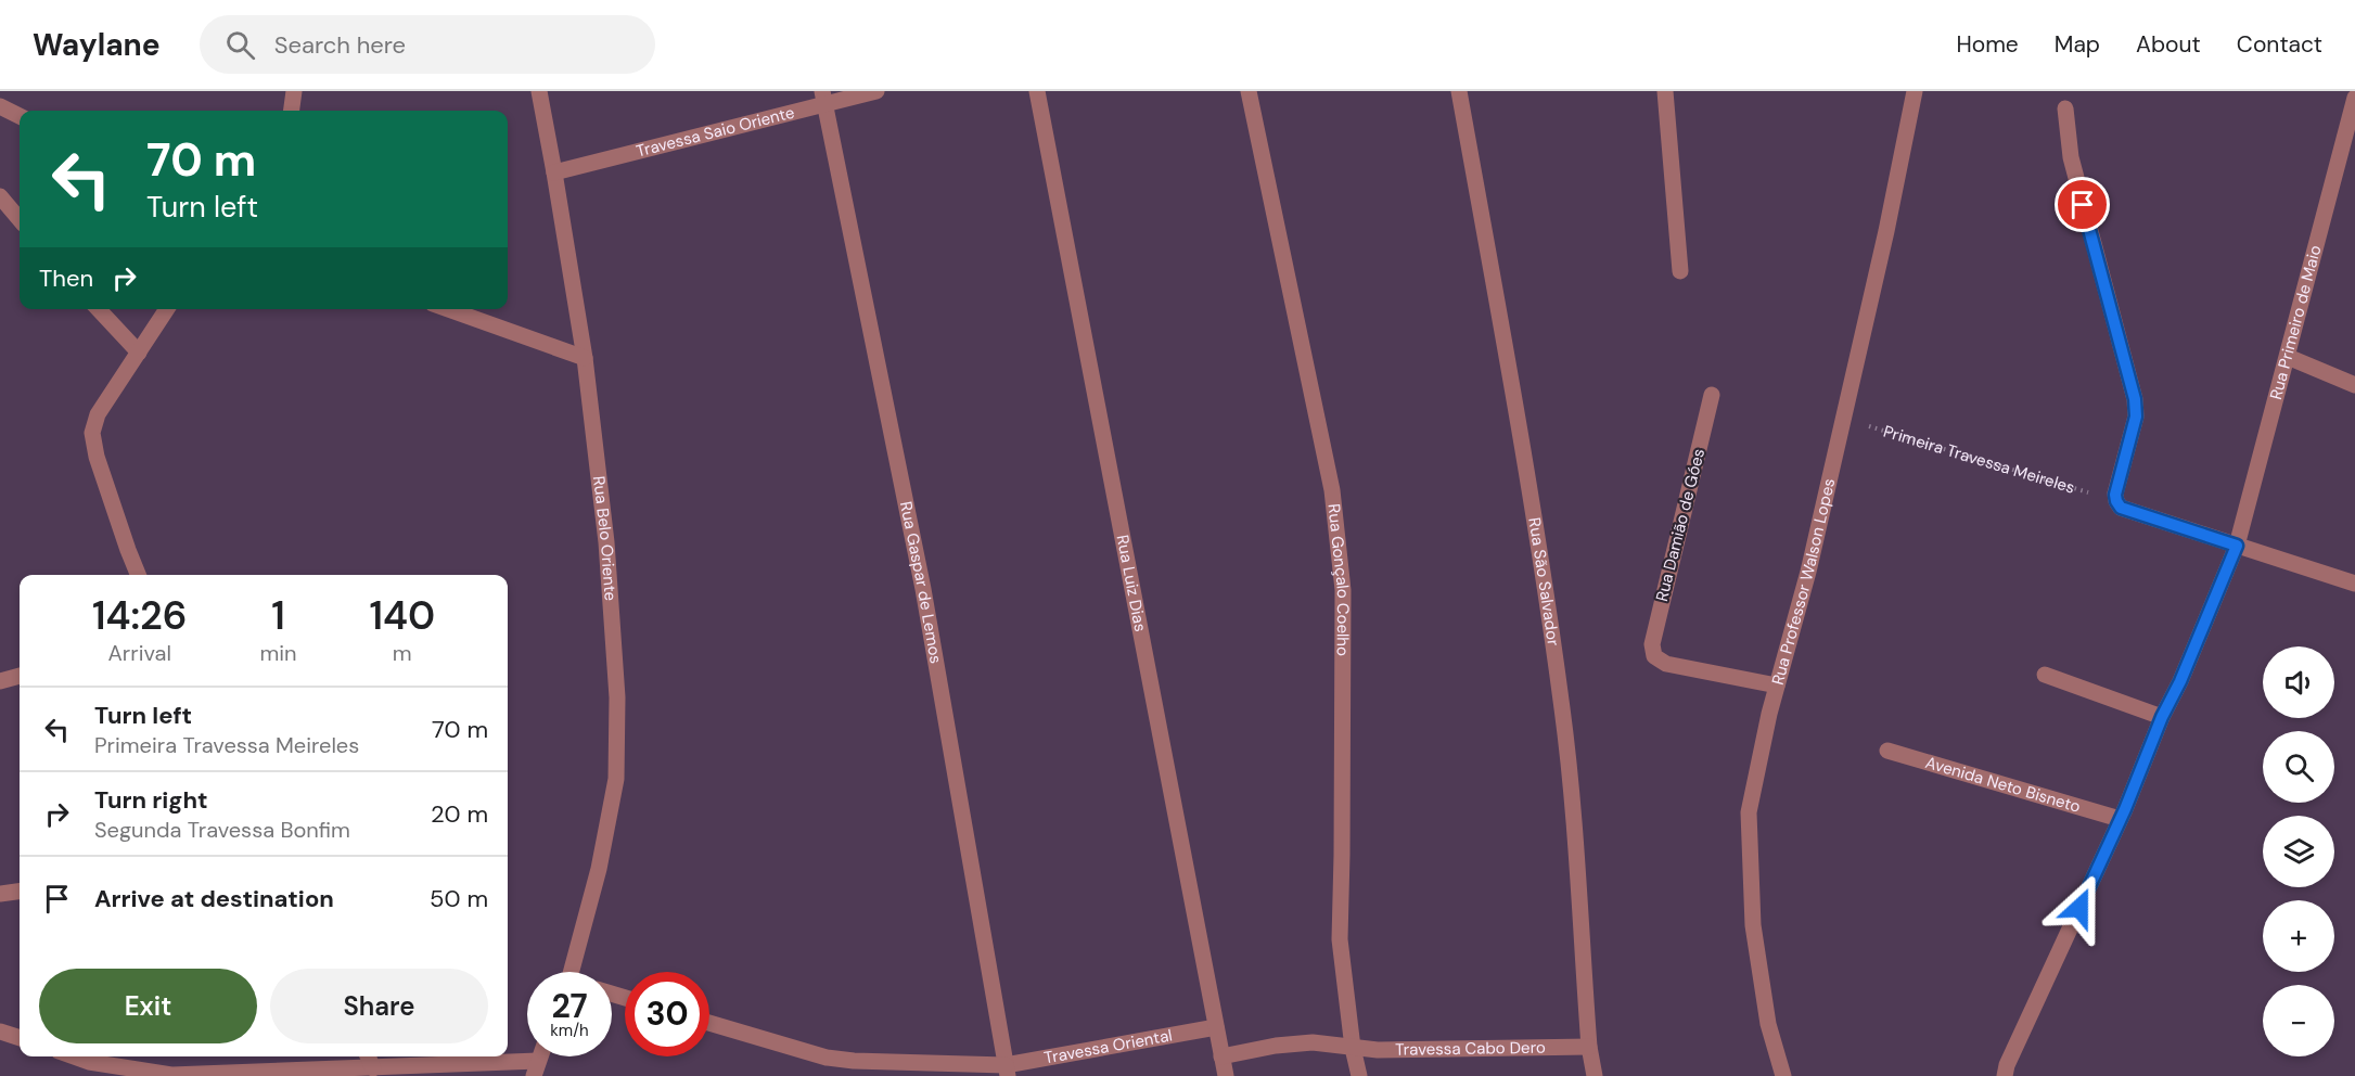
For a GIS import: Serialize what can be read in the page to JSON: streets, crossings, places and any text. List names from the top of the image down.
{
  "streets": {
    "street": [
      "Travessa Saio Oriente",
      "Rua Primeiro de Maio",
      "Rua Damião de Góes",
      "Rua Belo Oriente",
      "Rua Gonçalo Coelho",
      "Rua São Salvador",
      "Rua Gaspar de Lemos",
      "Rua Professor Walson Lopes",
      "Rua Luiz Dias",
      "Avenida Neto Bisneto",
      "Travessa Oriental",
      "Travessa Cabo Dero"
    ],
    "path": ["Primeira Travessa Meireles"]
  },
  "crossings": [
    ["Travessa Saio Oriente", "Rua Belo Oriente"],
    ["Travessa Saio Oriente", "Rua Gaspar de Lemos"],
    ["Rua Primeiro de Maio", "Avenida Neto Bisneto"],
    ["Primeira Travessa Meireles", "Rua Professor Walson Lopes"],
    ["Rua Damião de Góes", "Rua Professor Walson Lopes"],
    ["Rua Gonçalo Coelho", "Travessa Cabo Dero"],
    ["Rua São Salvador", "Travessa Cabo Dero"],
    ["Rua Gaspar de Lemos", "Travessa Oriental"],
    ["Rua Luiz Dias", "Travessa Oriental"]
  ],
  "page": {
    "header": "Waylane",
    "search": "Search here",
    "nav": [
      "Home",
      "Map",
      "About",
      "Contact"
    ],
    "turn": ["70 m", "Turn left"],
    "then": "Then",
    "eta": [
      "14:26",
      "Arrival",
      "1",
      "min",
      "140",
      "m"
    ],
    "map_buttons": ["+", "−"],
    "list": [
      {
        "name": "Turn left",
        "note": "Primeira Travessa Meireles",
        "value": "70 m"
      },
      {
        "name": "Turn right",
        "note": "Segunda Travessa Bonfim",
        "value": "20 m"
      },
      {
        "name": "Arrive at destination",
        "value": "50 m"
      }
    ],
    "buttons": ["Exit", "Share"],
    "speed": "27 km/h",
    "limit": "30"
  }
}
